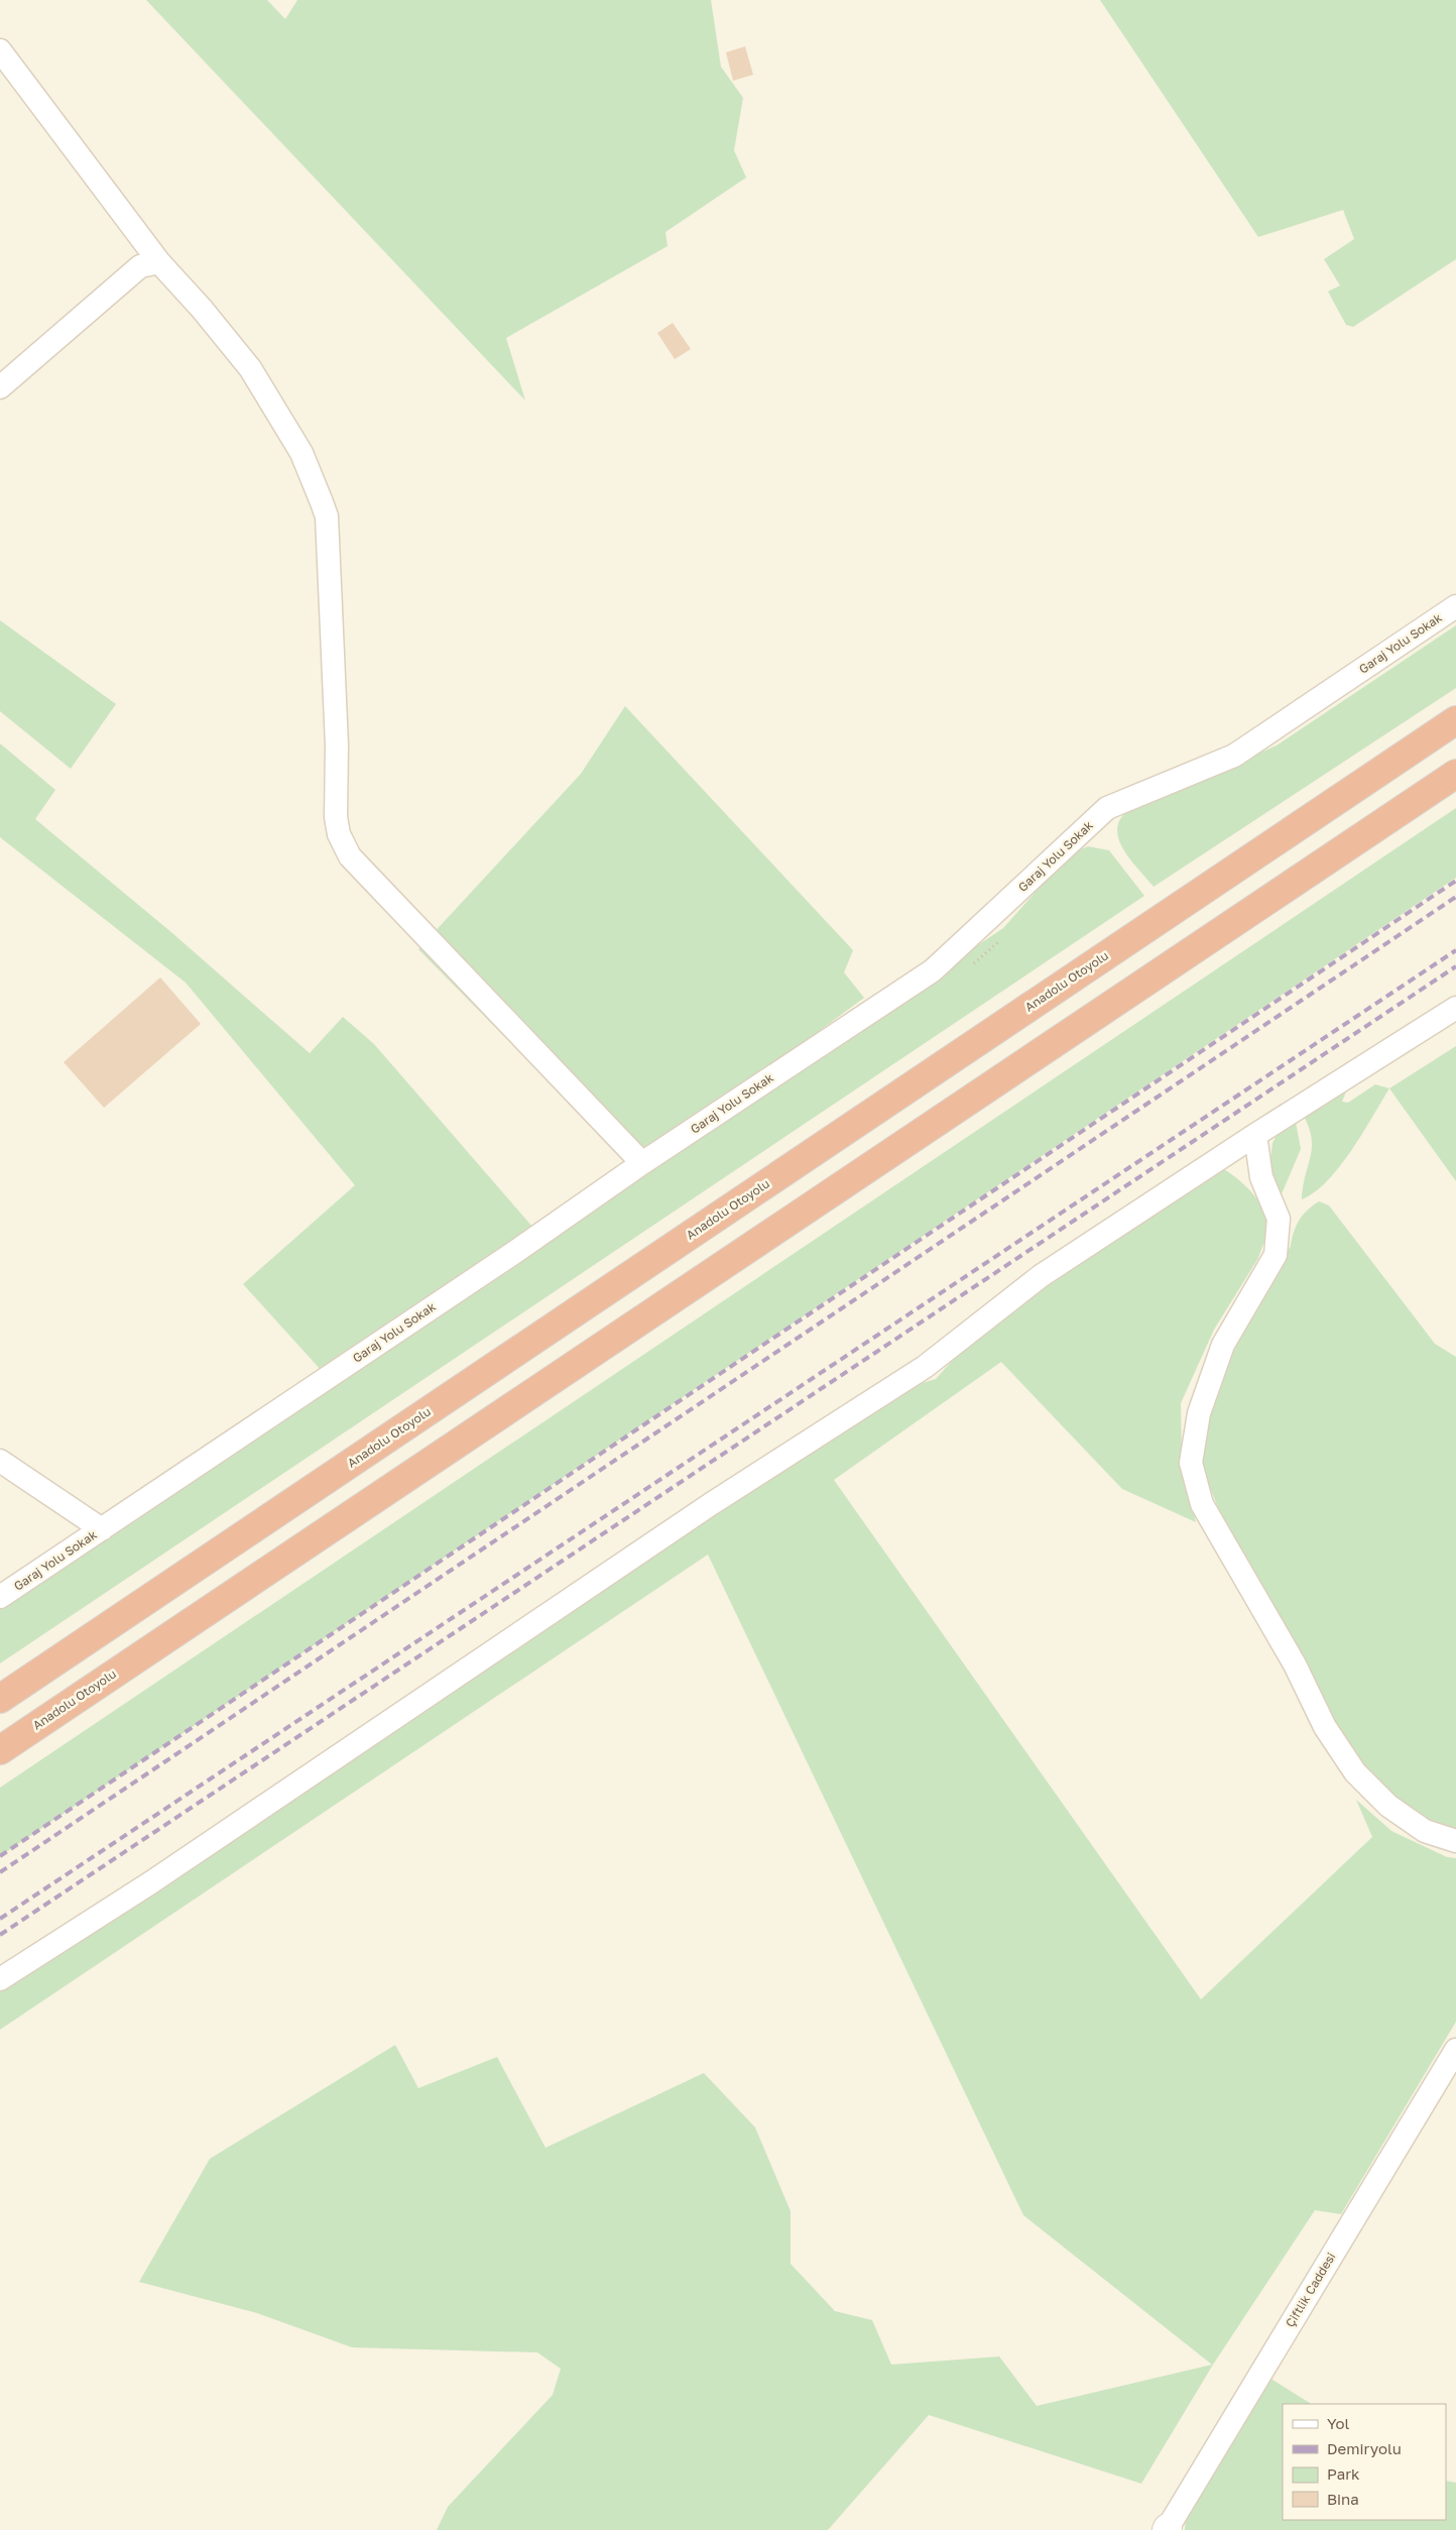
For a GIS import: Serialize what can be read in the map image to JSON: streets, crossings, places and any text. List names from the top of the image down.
{
  "streets": {
    "highway": ["Anadolu Otoyolu"],
    "street": ["Garaj Yolu Sokak", "Çiftlik Caddesi"]
  },
  "legend": [
    "Yol",
    "Demiryolu",
    "Park",
    "Bina"
  ]
}
